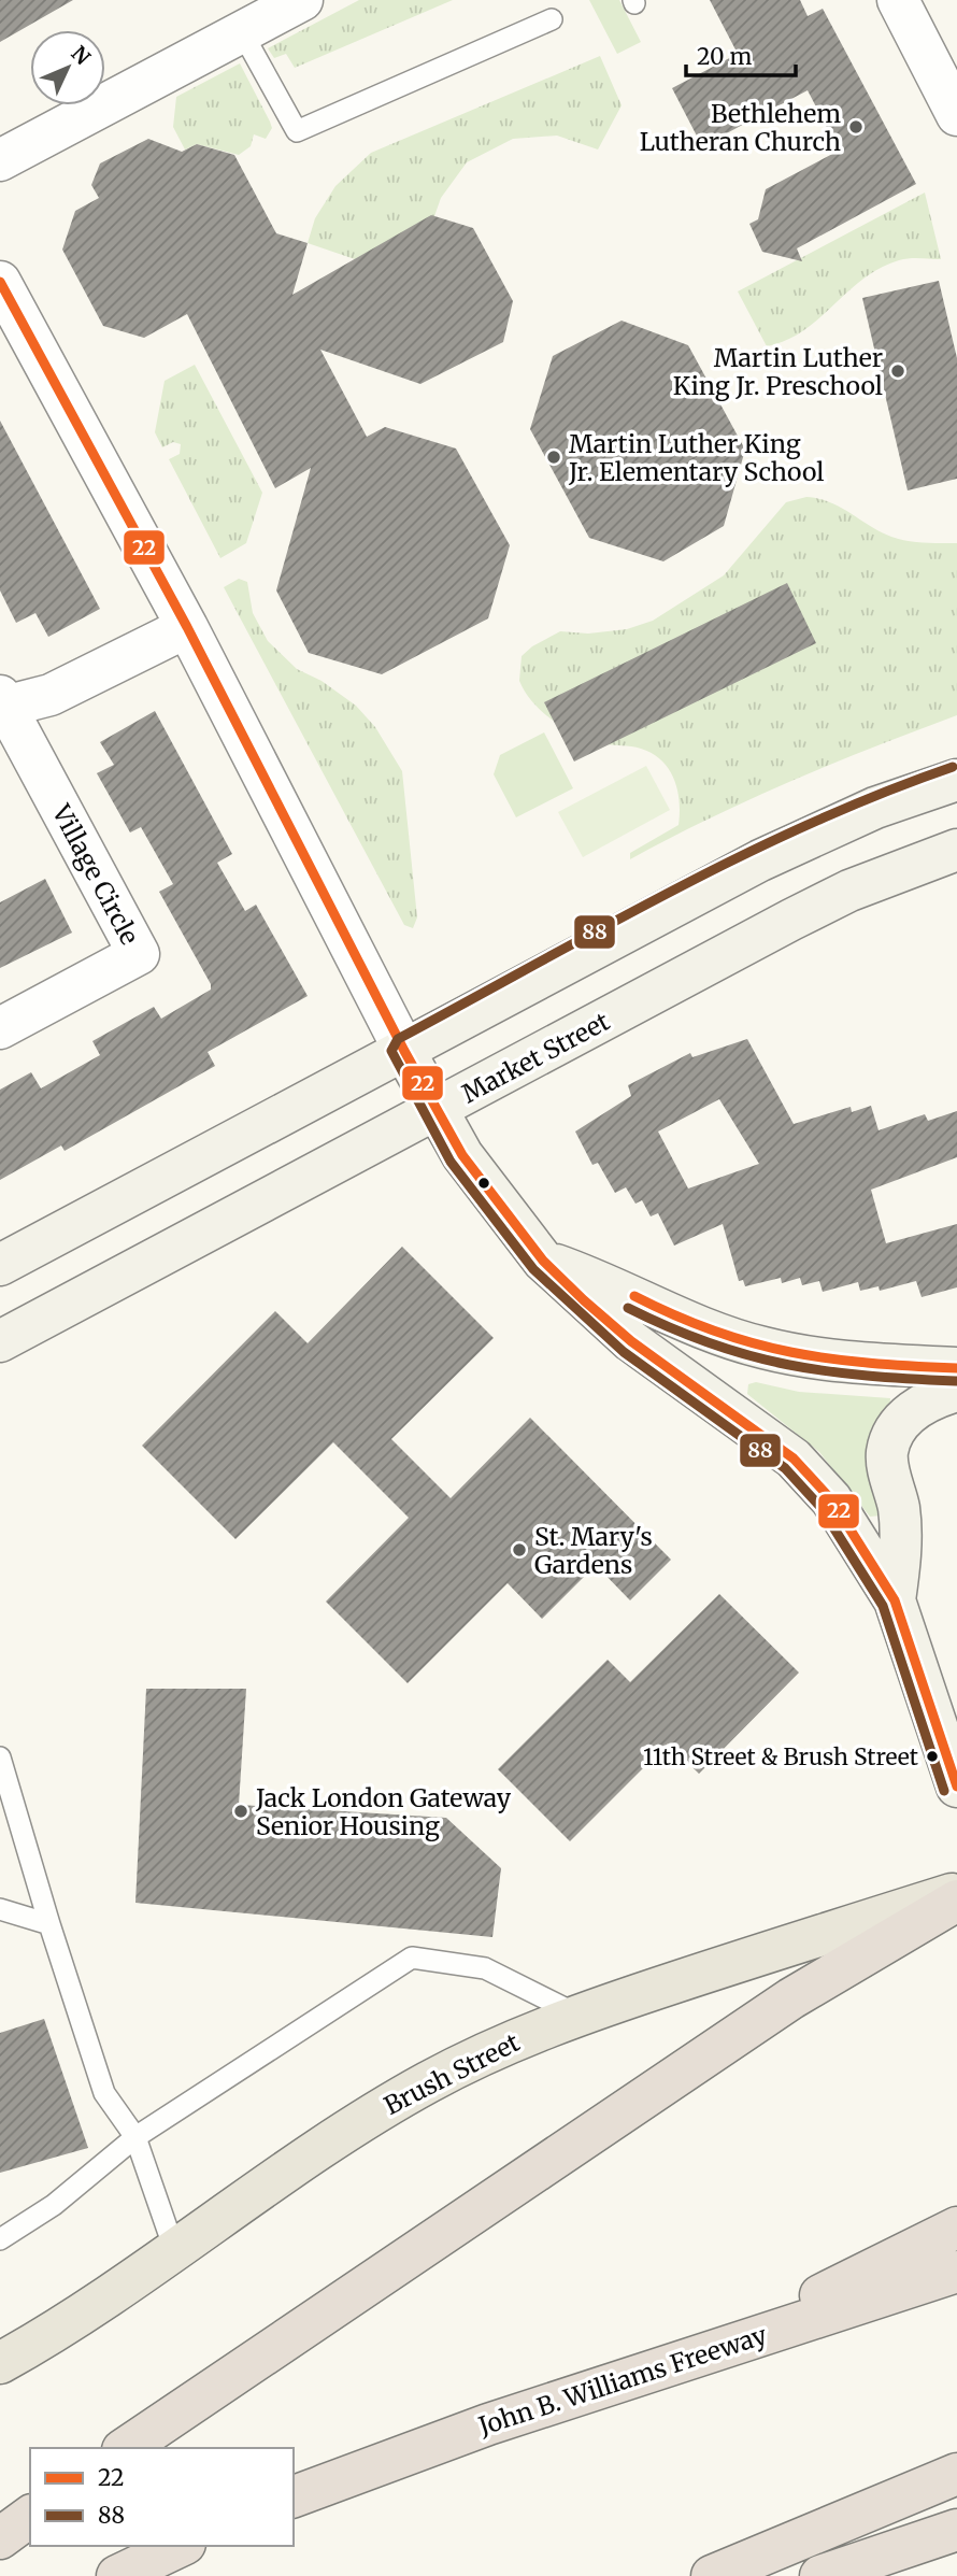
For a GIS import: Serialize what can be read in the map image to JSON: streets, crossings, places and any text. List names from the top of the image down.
{
  "streets": {
    "highway": ["John B. Williams Freeway"],
    "main road": ["Market Street", "Brush Street"],
    "street": ["Village Circle"]
  },
  "places": [
    "Bethlehem Lutheran Church",
    "Martin Luther King Jr. Preschool",
    "Martin Luther King Jr. Elementary School",
    "St. Mary's Gardens",
    "11th Street & Brush Street",
    "Jack London Gateway Senior Housing"
  ],
  "lines": ["transit line 22", "transit line 88"],
  "legend": ["22", "88"],
  "scale_bar": "20 m",
  "north": "top right"
}
